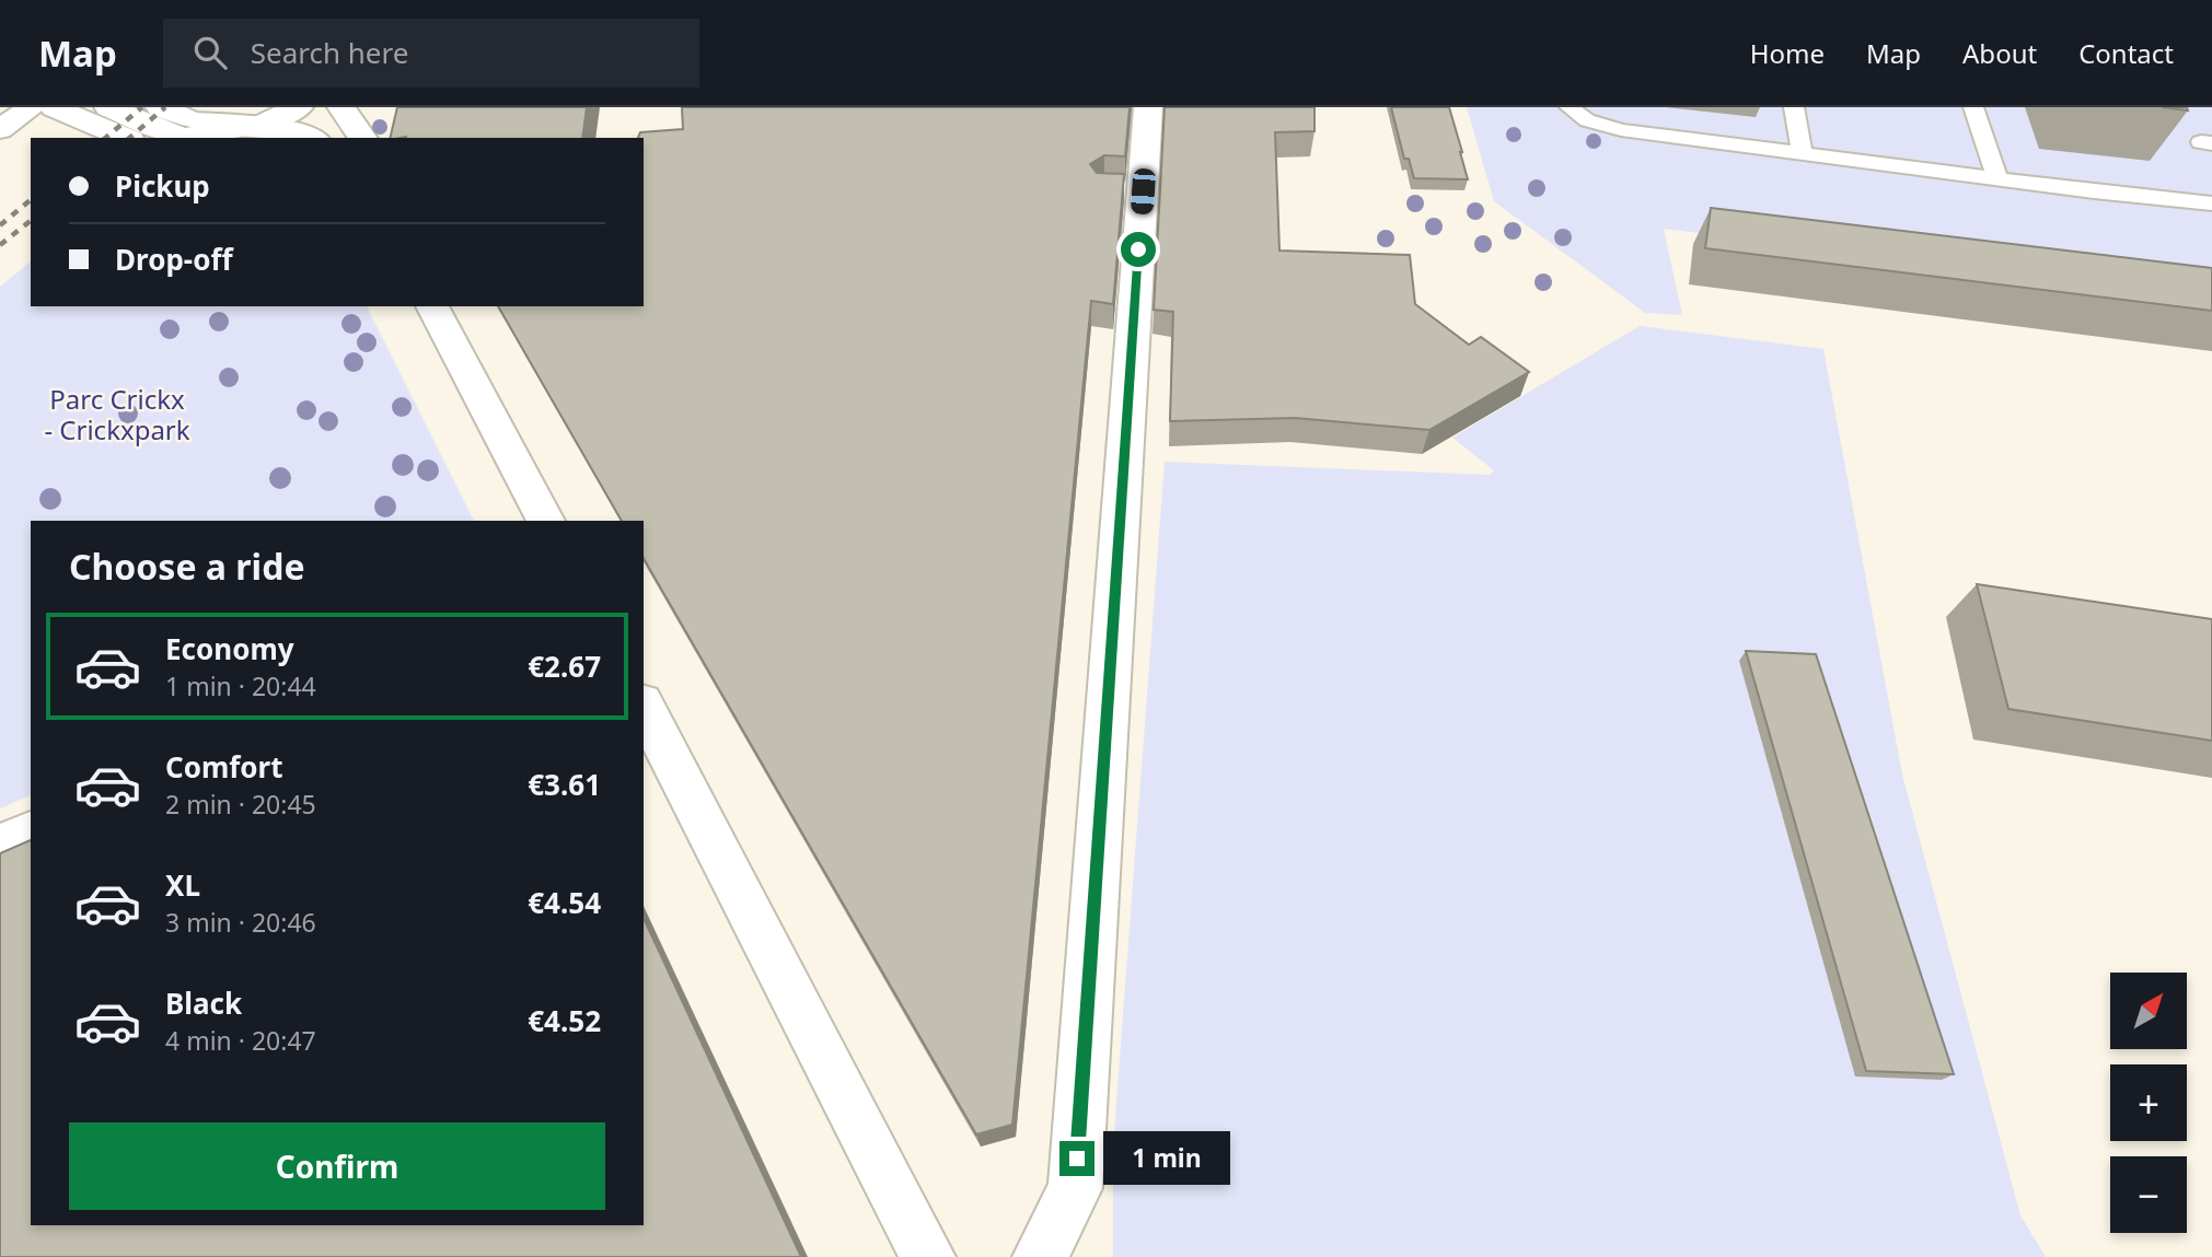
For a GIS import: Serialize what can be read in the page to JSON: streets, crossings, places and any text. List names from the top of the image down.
{
  "parks": ["Parc Crickx - Crickxpark"],
  "north": "top right",
  "page": {
    "header": "Map",
    "search": "Search here",
    "nav": [
      "Home",
      "Map",
      "About",
      "Contact"
    ],
    "banner": ["Pickup", "Drop-off"],
    "heading": "Choose a ride",
    "list": [
      {
        "name": "Economy",
        "note": "1 min · 20:44",
        "value": "€2.67"
      },
      {
        "name": "Comfort",
        "note": "2 min · 20:45",
        "value": "€3.61"
      },
      {
        "name": "XL",
        "note": "3 min · 20:46",
        "value": "€4.54"
      },
      {
        "name": "Black",
        "note": "4 min · 20:47",
        "value": "€4.52"
      }
    ],
    "map_buttons": ["+", "−"],
    "buttons": "Confirm",
    "bubble": "1 min"
  }
}
